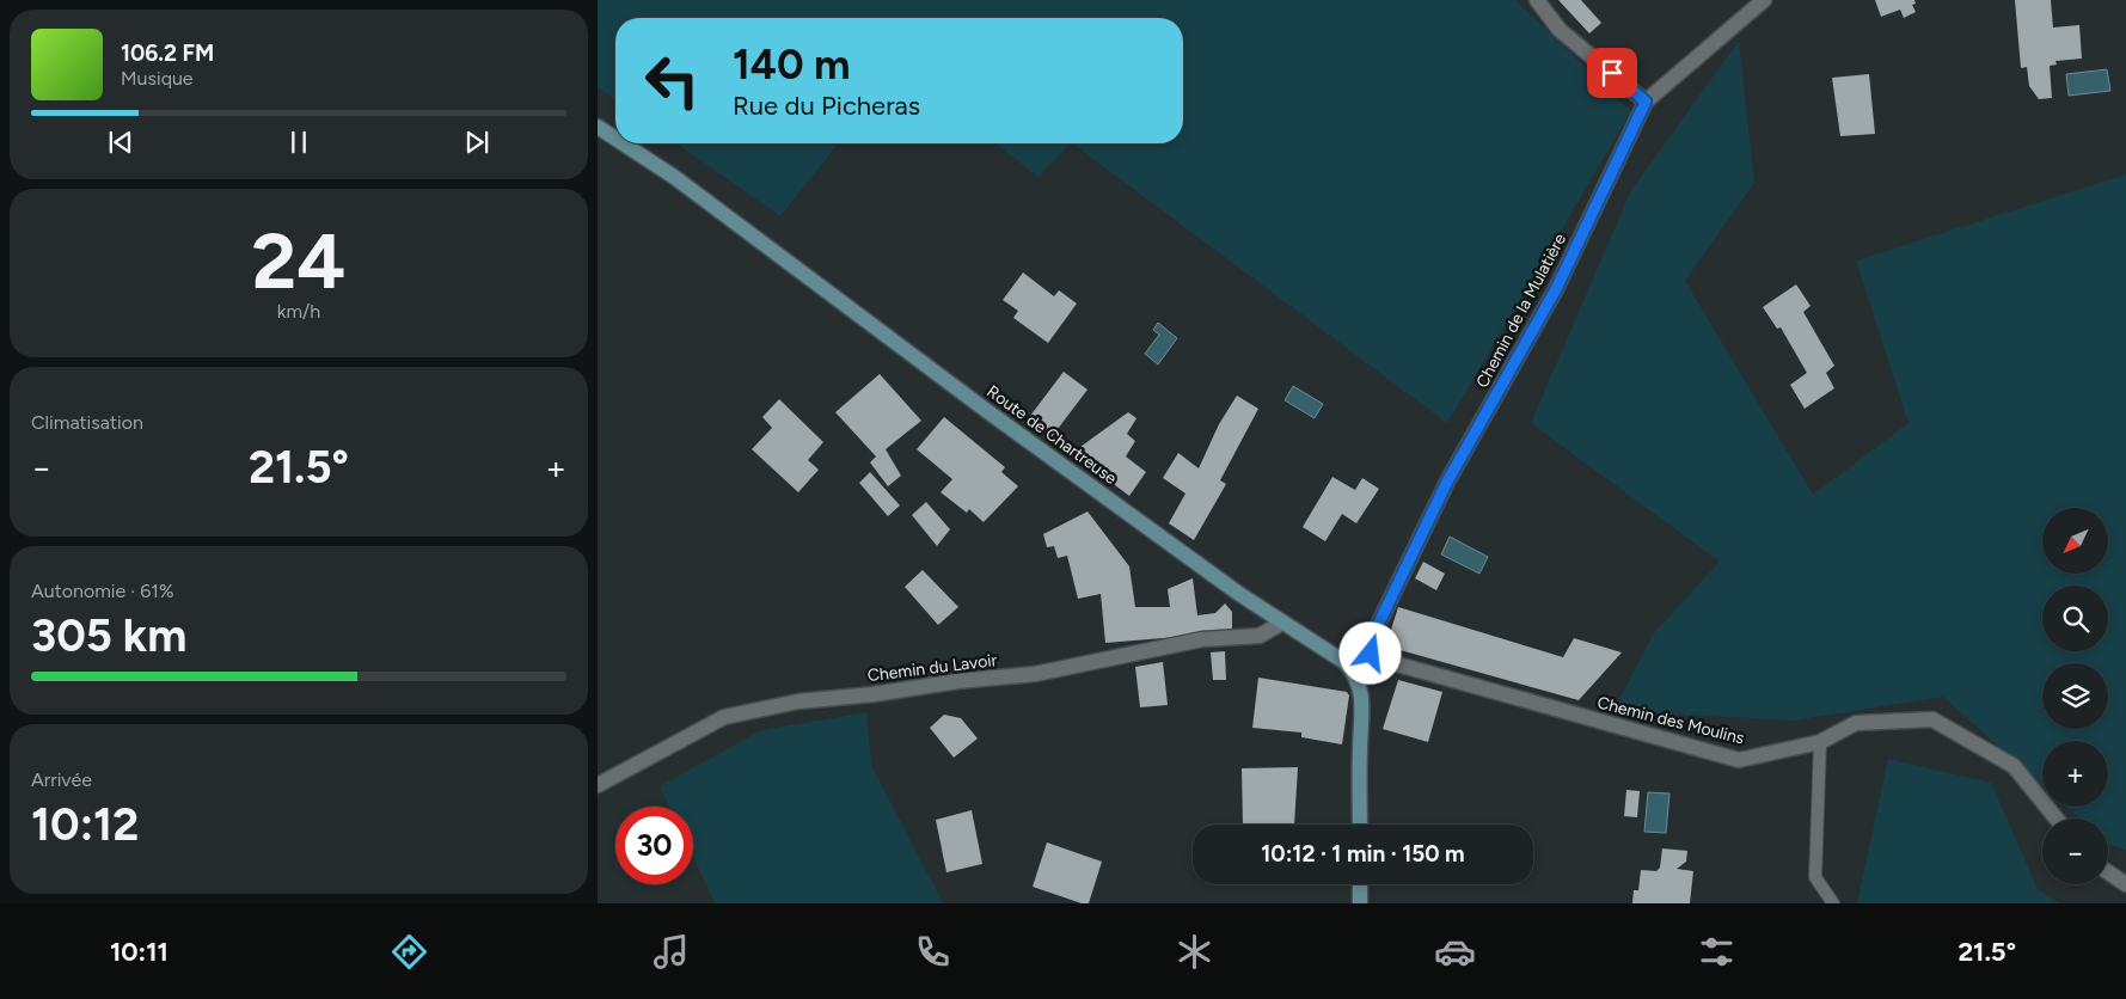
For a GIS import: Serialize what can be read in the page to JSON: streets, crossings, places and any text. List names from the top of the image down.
{
  "streets": {
    "main road": ["Route de Chartreuse"],
    "street": ["Chemin de la Mulatière", "Chemin du Lavoir", "Chemin des Moulins"]
  },
  "crossings": [
    ["Chemin de la Mulatière", "Route de Chartreuse"],
    ["Chemin de la Mulatière", "Chemin des Moulins"],
    ["Route de Chartreuse", "Chemin du Lavoir"]
  ],
  "north": "bottom left",
  "page": {
    "turn": ["140 m", "Rue du Picheras"],
    "song": ["106.2 FM", "Musique"],
    "tile": [
      ["24", "km/h"],
      "Climatisation",
      ["Autonomie · 61%", "305 km"],
      ["Arrivée", "10:12"]
    ],
    "heat": ["−", "21.5°", "+"],
    "map_buttons": ["+", "−"],
    "limit": "30",
    "trip": "10:12 · 1 min · 150 m",
    "tabs": ["10:11", "21.5°"]
  }
}
